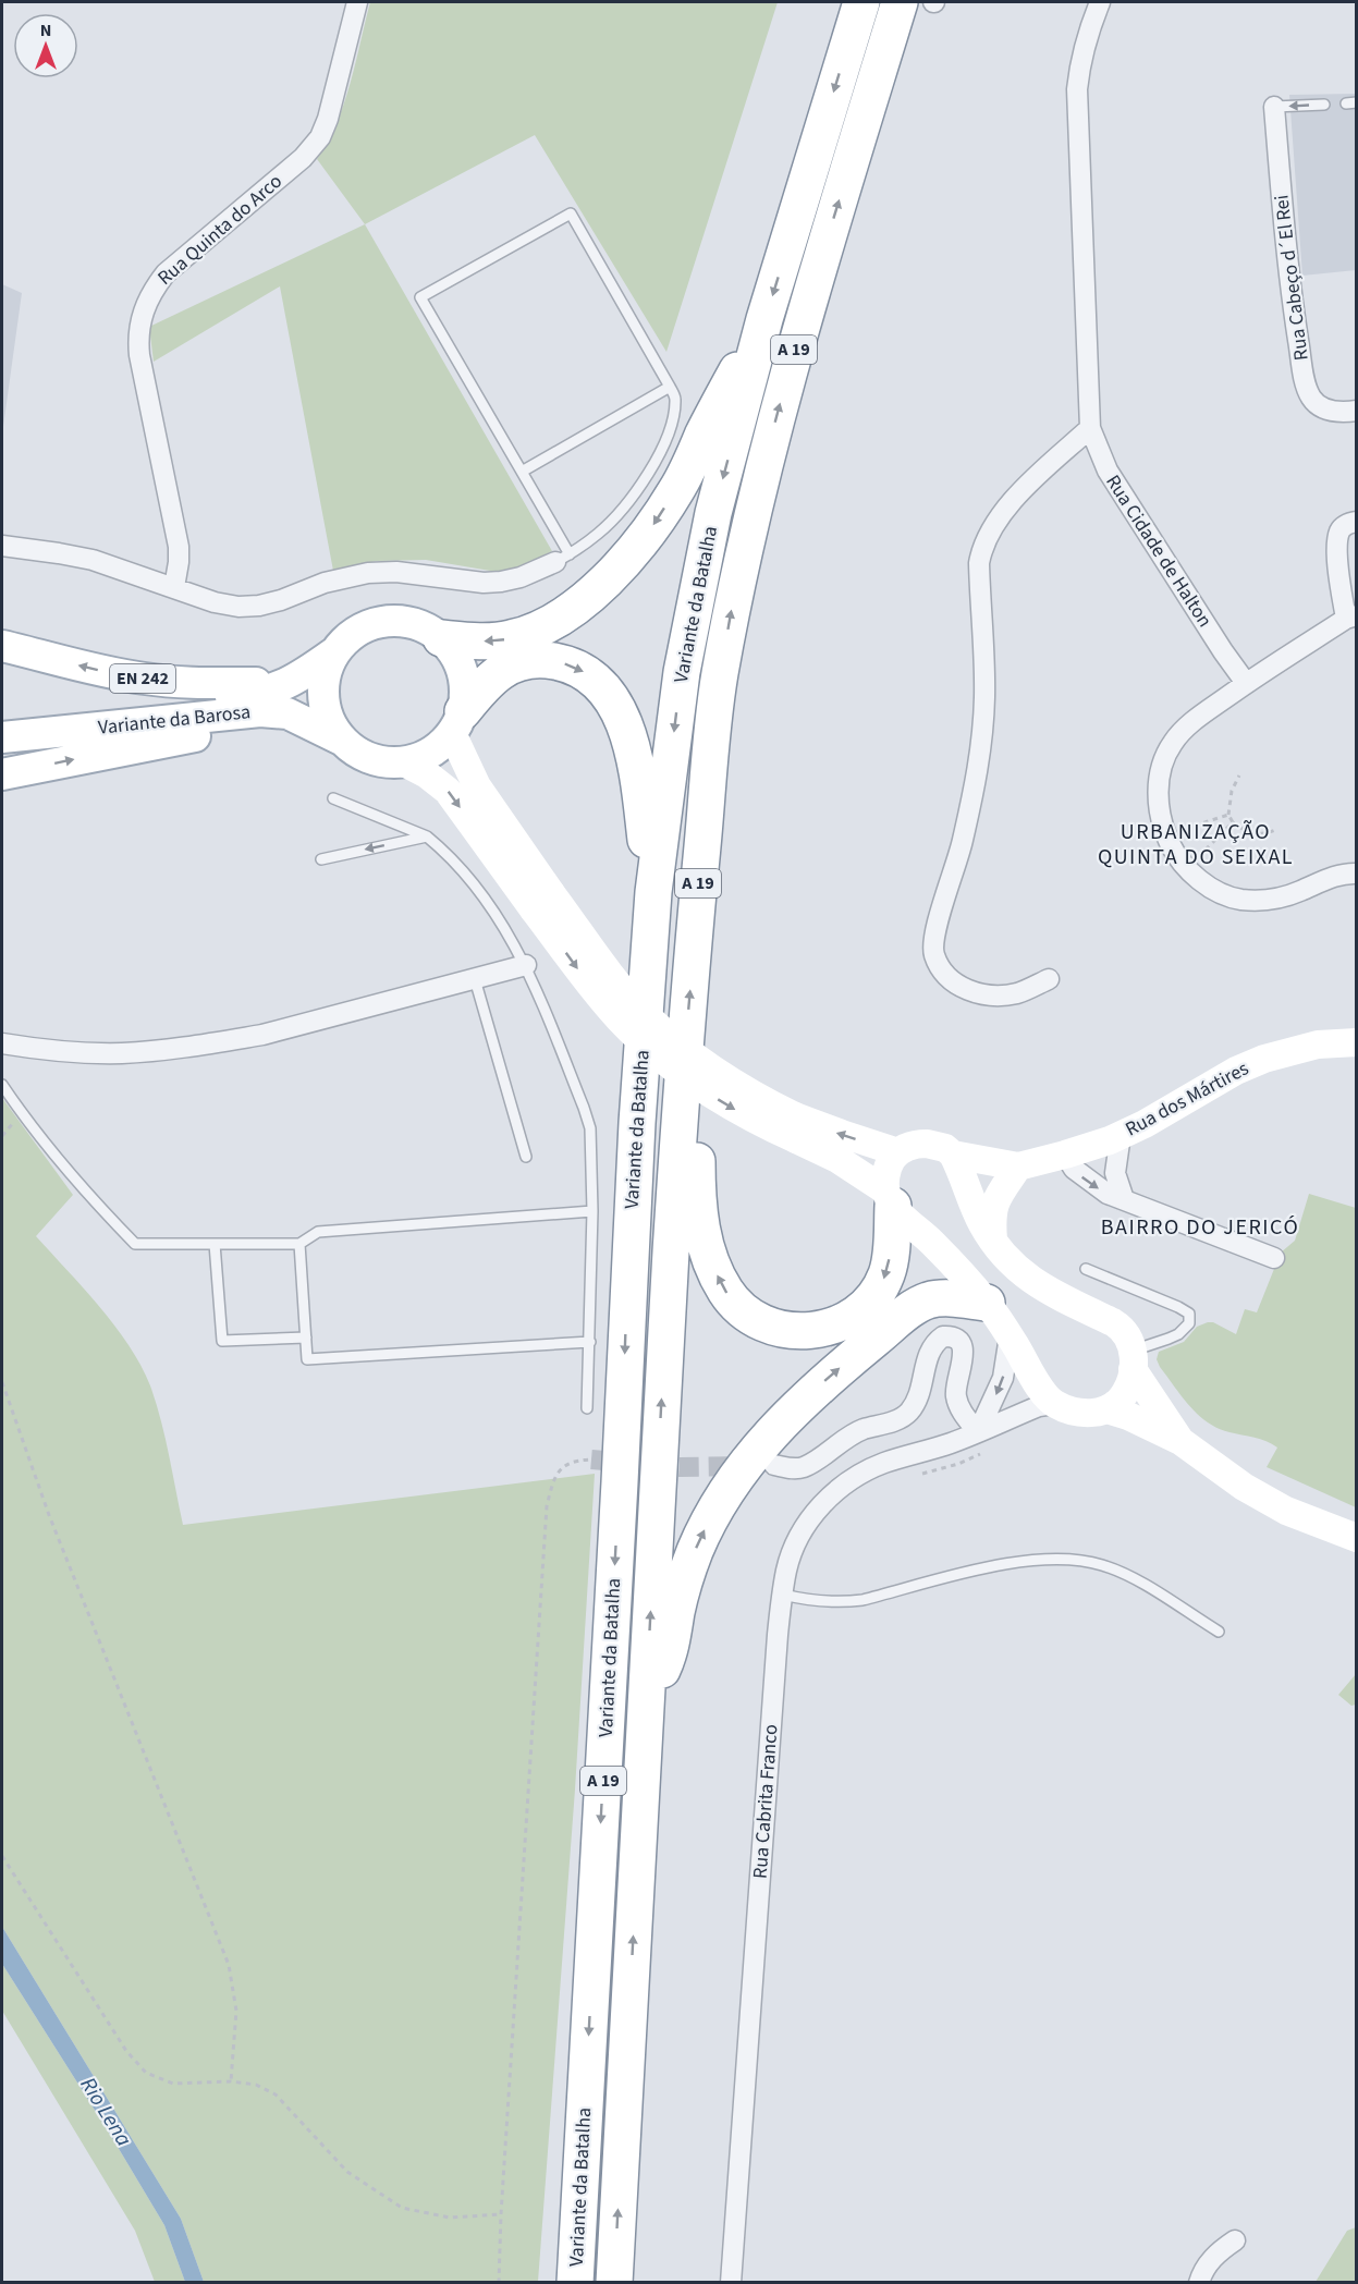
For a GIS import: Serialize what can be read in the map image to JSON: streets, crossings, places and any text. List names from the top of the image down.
{
  "streets": {
    "highway": ["A 19", "Variante da Batalha"],
    "main road": ["EN 242", "Variante da Barosa", "Rua dos Mártires"],
    "street": [
      "Rua Quinta do Arco",
      "Rua Cabeço d´El Rei",
      "Rua Cidade de Halton",
      "Rua Cabrita Franco"
    ]
  },
  "crossings": [
    ["EN 242", "Variante da Barosa"]
  ],
  "districts": ["URBANIZAÇÃO QUINTA DO SEIXAL", "BAIRRO DO JERICÓ"],
  "water": ["Rio Lena"],
  "north": "top"
}
